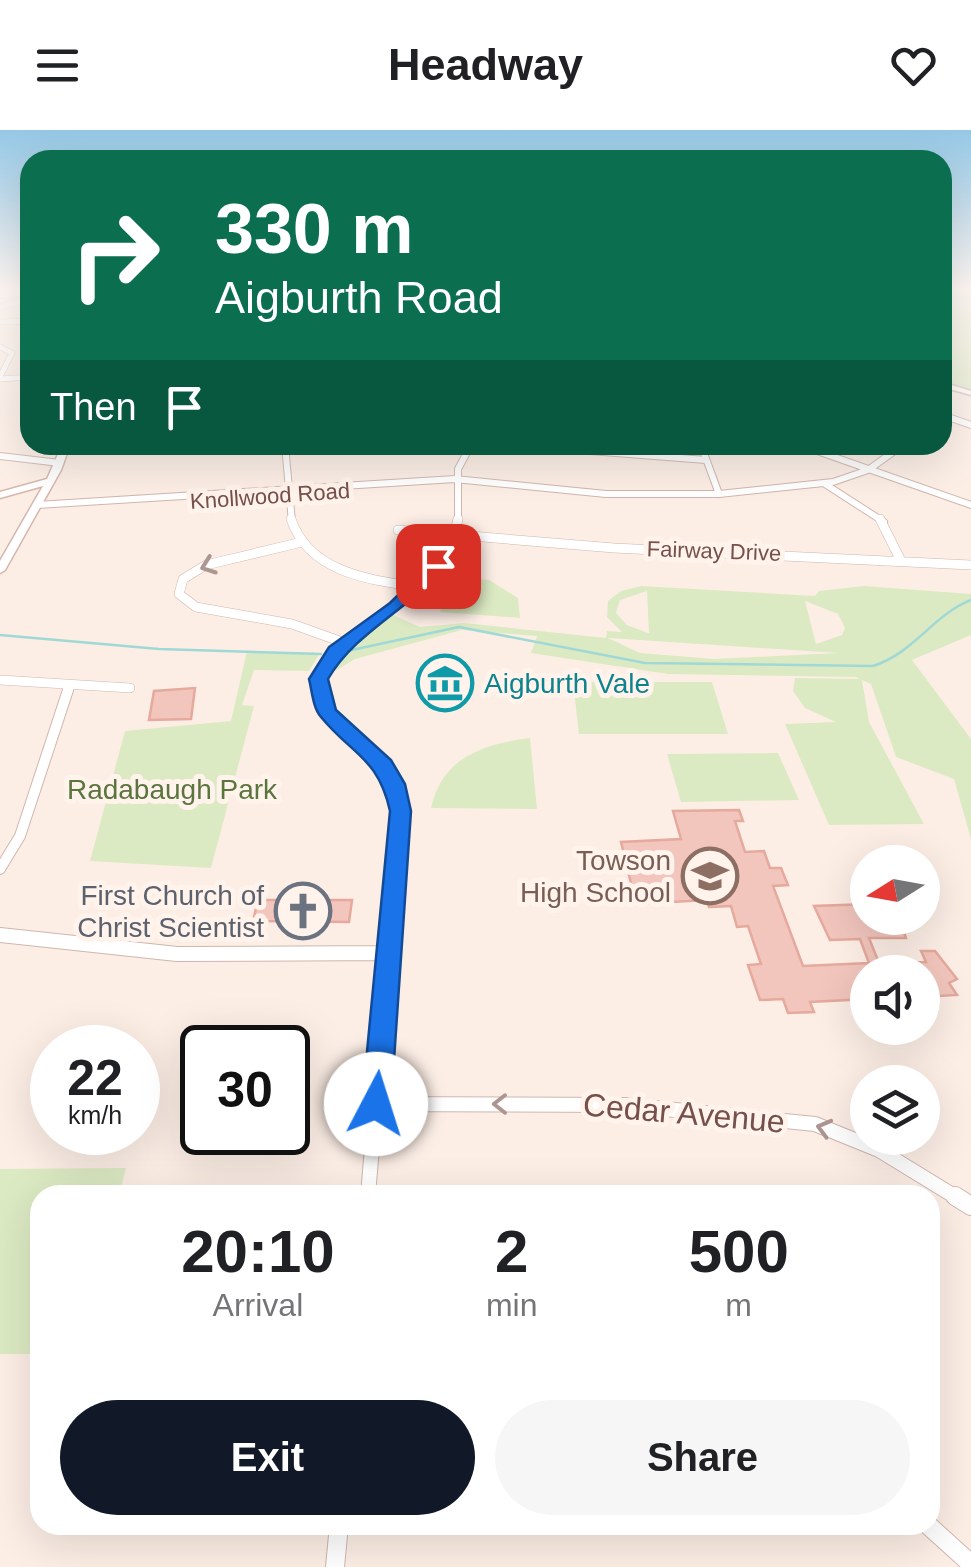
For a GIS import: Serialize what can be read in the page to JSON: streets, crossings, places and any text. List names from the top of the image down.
{
  "streets": {
    "street": ["Knollwood Road", "Fairway Drive", "Cedar Avenue"]
  },
  "one_way": ["Cedar Avenue"],
  "parks": ["Radabaugh Park"],
  "places": {
    "museum": ["Aigburth Vale"],
    "school or university": ["Towson High School"],
    "church": ["First Church of Christ Scientist"]
  },
  "north": "left",
  "page": {
    "header": "Headway",
    "turn": ["330 m", "Aigburth Road"],
    "then": "Then",
    "speed": "22 km/h",
    "limit": "30",
    "eta": [
      "20:10",
      "Arrival",
      "2",
      "min",
      "500",
      "m"
    ],
    "buttons": ["Exit", "Share"]
  }
}
